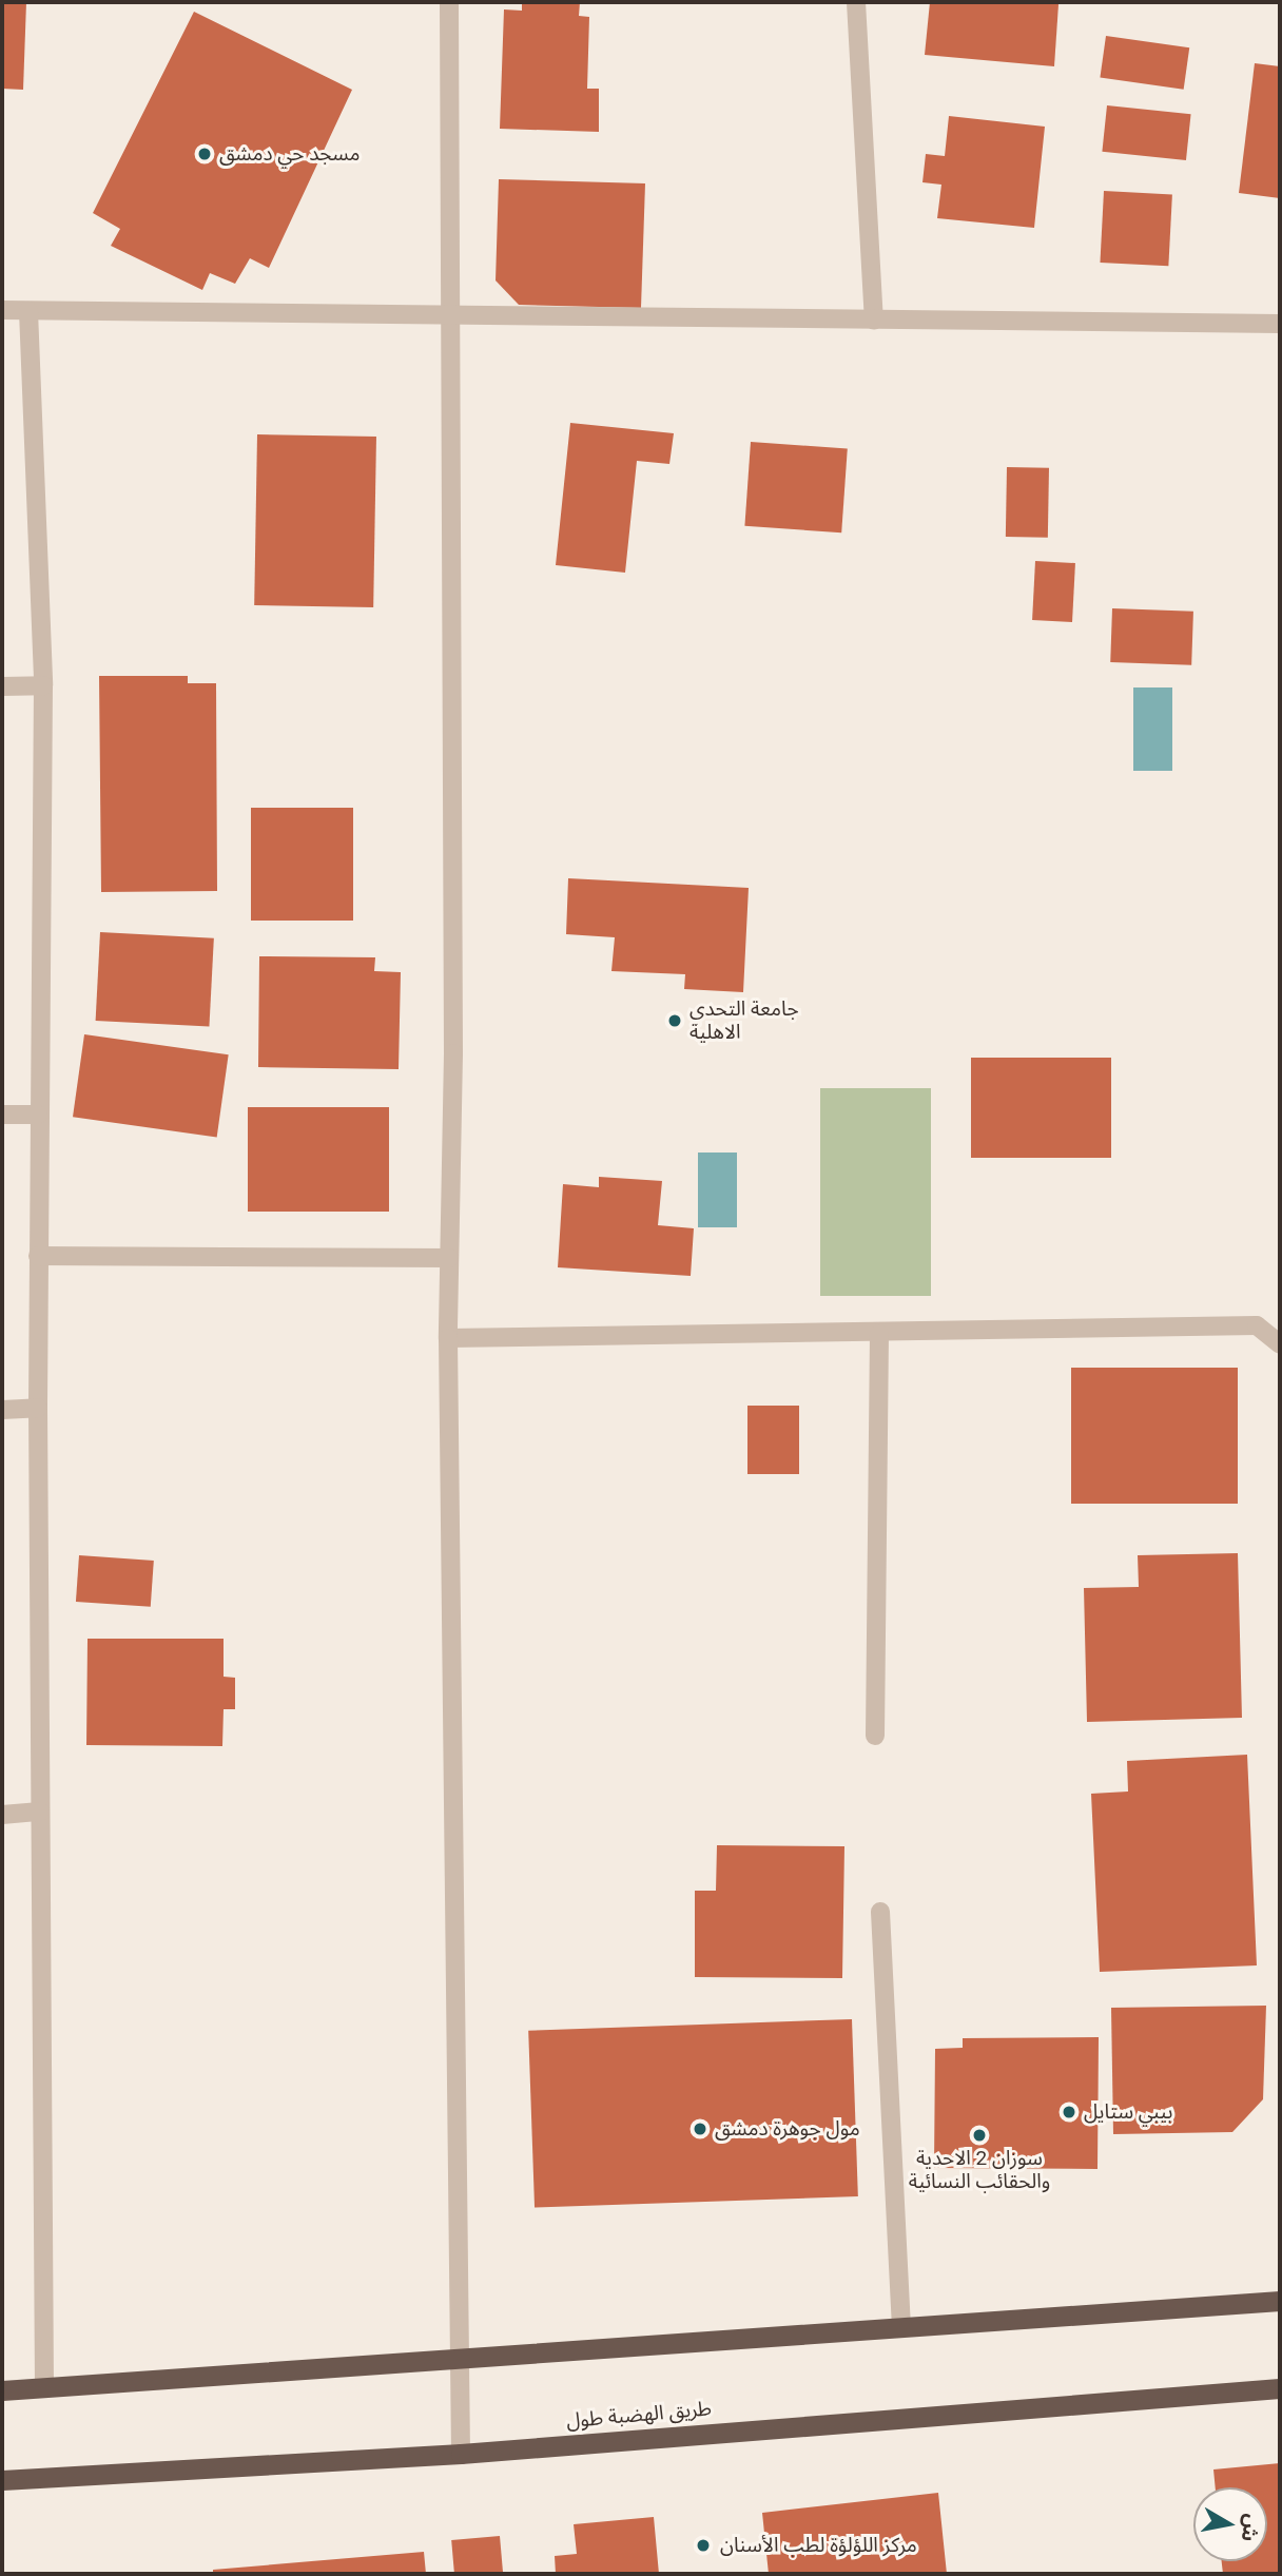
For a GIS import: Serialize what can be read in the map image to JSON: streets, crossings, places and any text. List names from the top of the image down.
{
  "streets": {
    "highway": ["طريق الهضبة طول"]
  },
  "places": [
    "مسجد حي دمشق",
    "جامعة التحدي الاهلية",
    "بيبي ستايل",
    "مول جوهرة دمشق",
    "سوزان 2 الاحدية والحقائب النسائية",
    "مركز اللؤلؤة لطب الأسنان"
  ],
  "north": "right"
}
